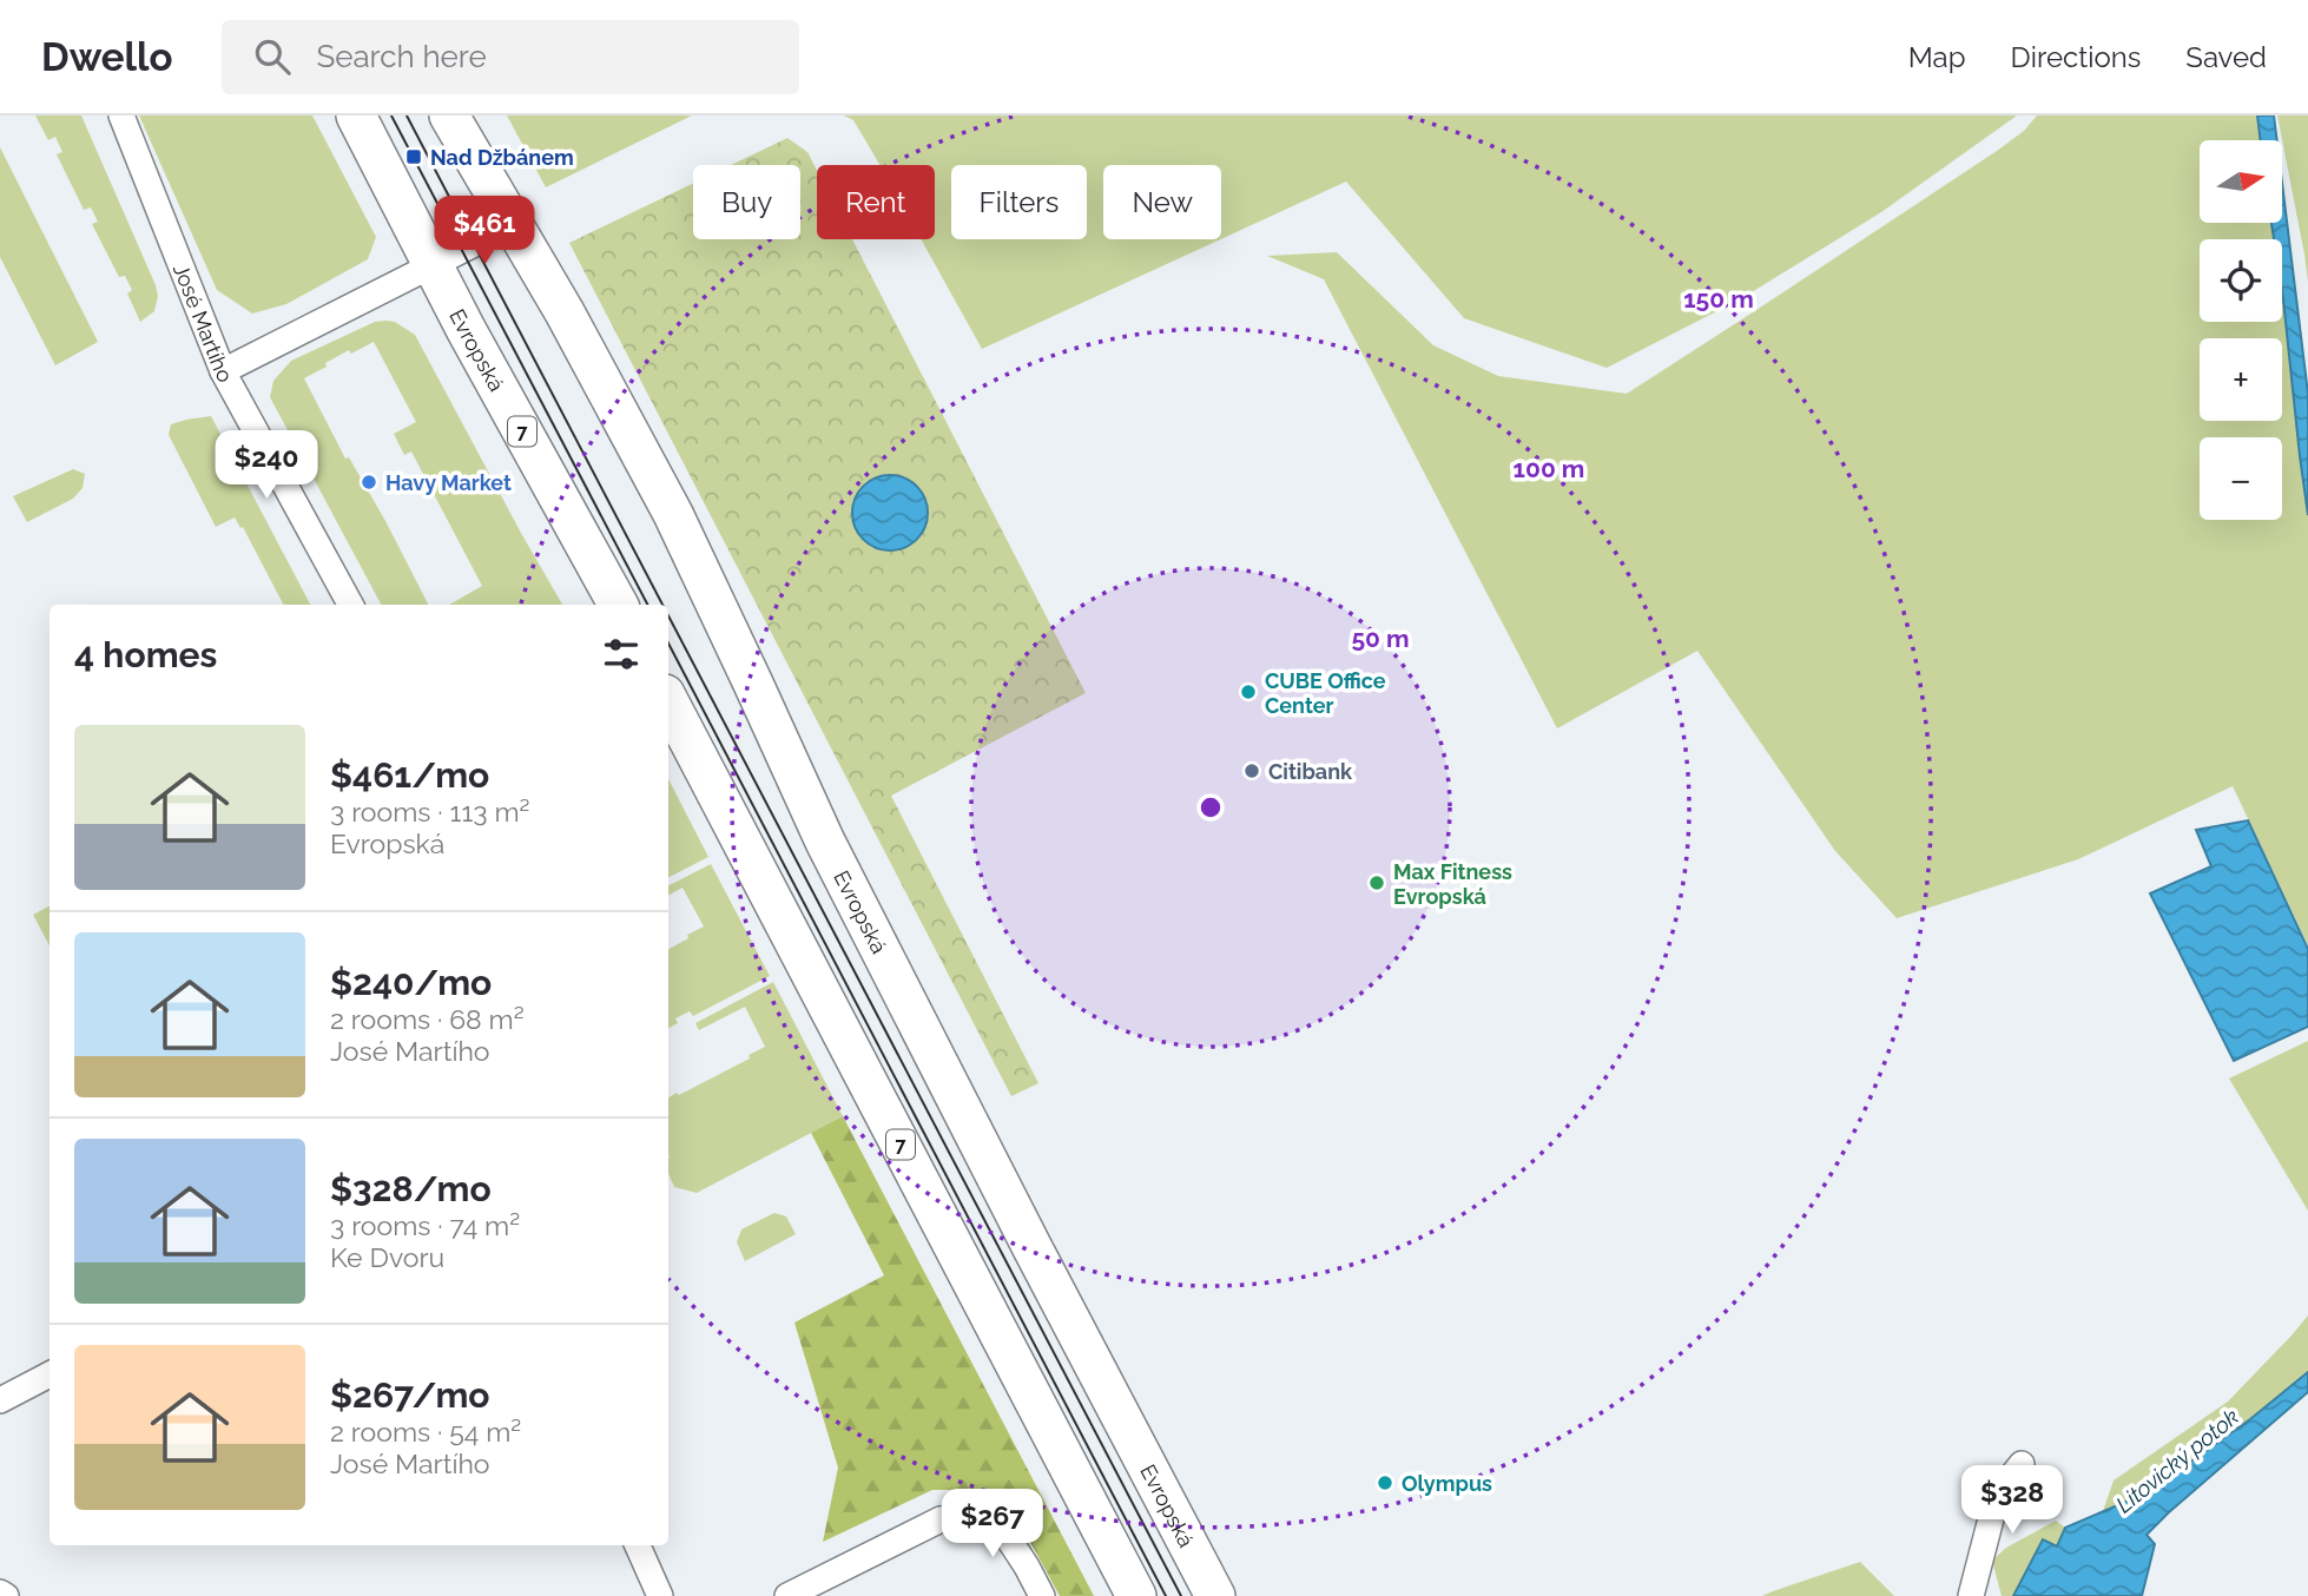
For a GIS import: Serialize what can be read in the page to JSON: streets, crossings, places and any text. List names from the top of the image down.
{
  "streets": {
    "main road": ["Evropská", "7"],
    "street": ["José Martího"]
  },
  "water": ["Litovický potok"],
  "places": {
    "transit": ["Nad Džbánem"],
    "other": [
      "Havy Market",
      "CUBE Office Center",
      "Citibank",
      "Max Fitness Evropská",
      "Olympus"
    ]
  },
  "north": "right",
  "page": {
    "header": "Dwello",
    "search": "Search here",
    "nav": ["Map", "Directions", "Saved"],
    "map_buttons": ["+", "−"],
    "chip": [
      "Buy",
      "Rent",
      "Filters",
      "New"
    ],
    "price": [
      "$461",
      "$240",
      "$328",
      "$267"
    ],
    "heading": "4 homes",
    "list": [
      {
        "name": "$461/mo",
        "note": "3 rooms · 113 m² · Evropská"
      },
      {
        "name": "$240/mo",
        "note": "2 rooms · 68 m² · José Martího"
      },
      {
        "name": "$328/mo",
        "note": "3 rooms · 74 m² · Ke Dvoru"
      },
      {
        "name": "$267/mo",
        "note": "2 rooms · 54 m² · José Martího"
      }
    ]
  },
  "rings": ["150 m", "100 m", "50 m"]
}
